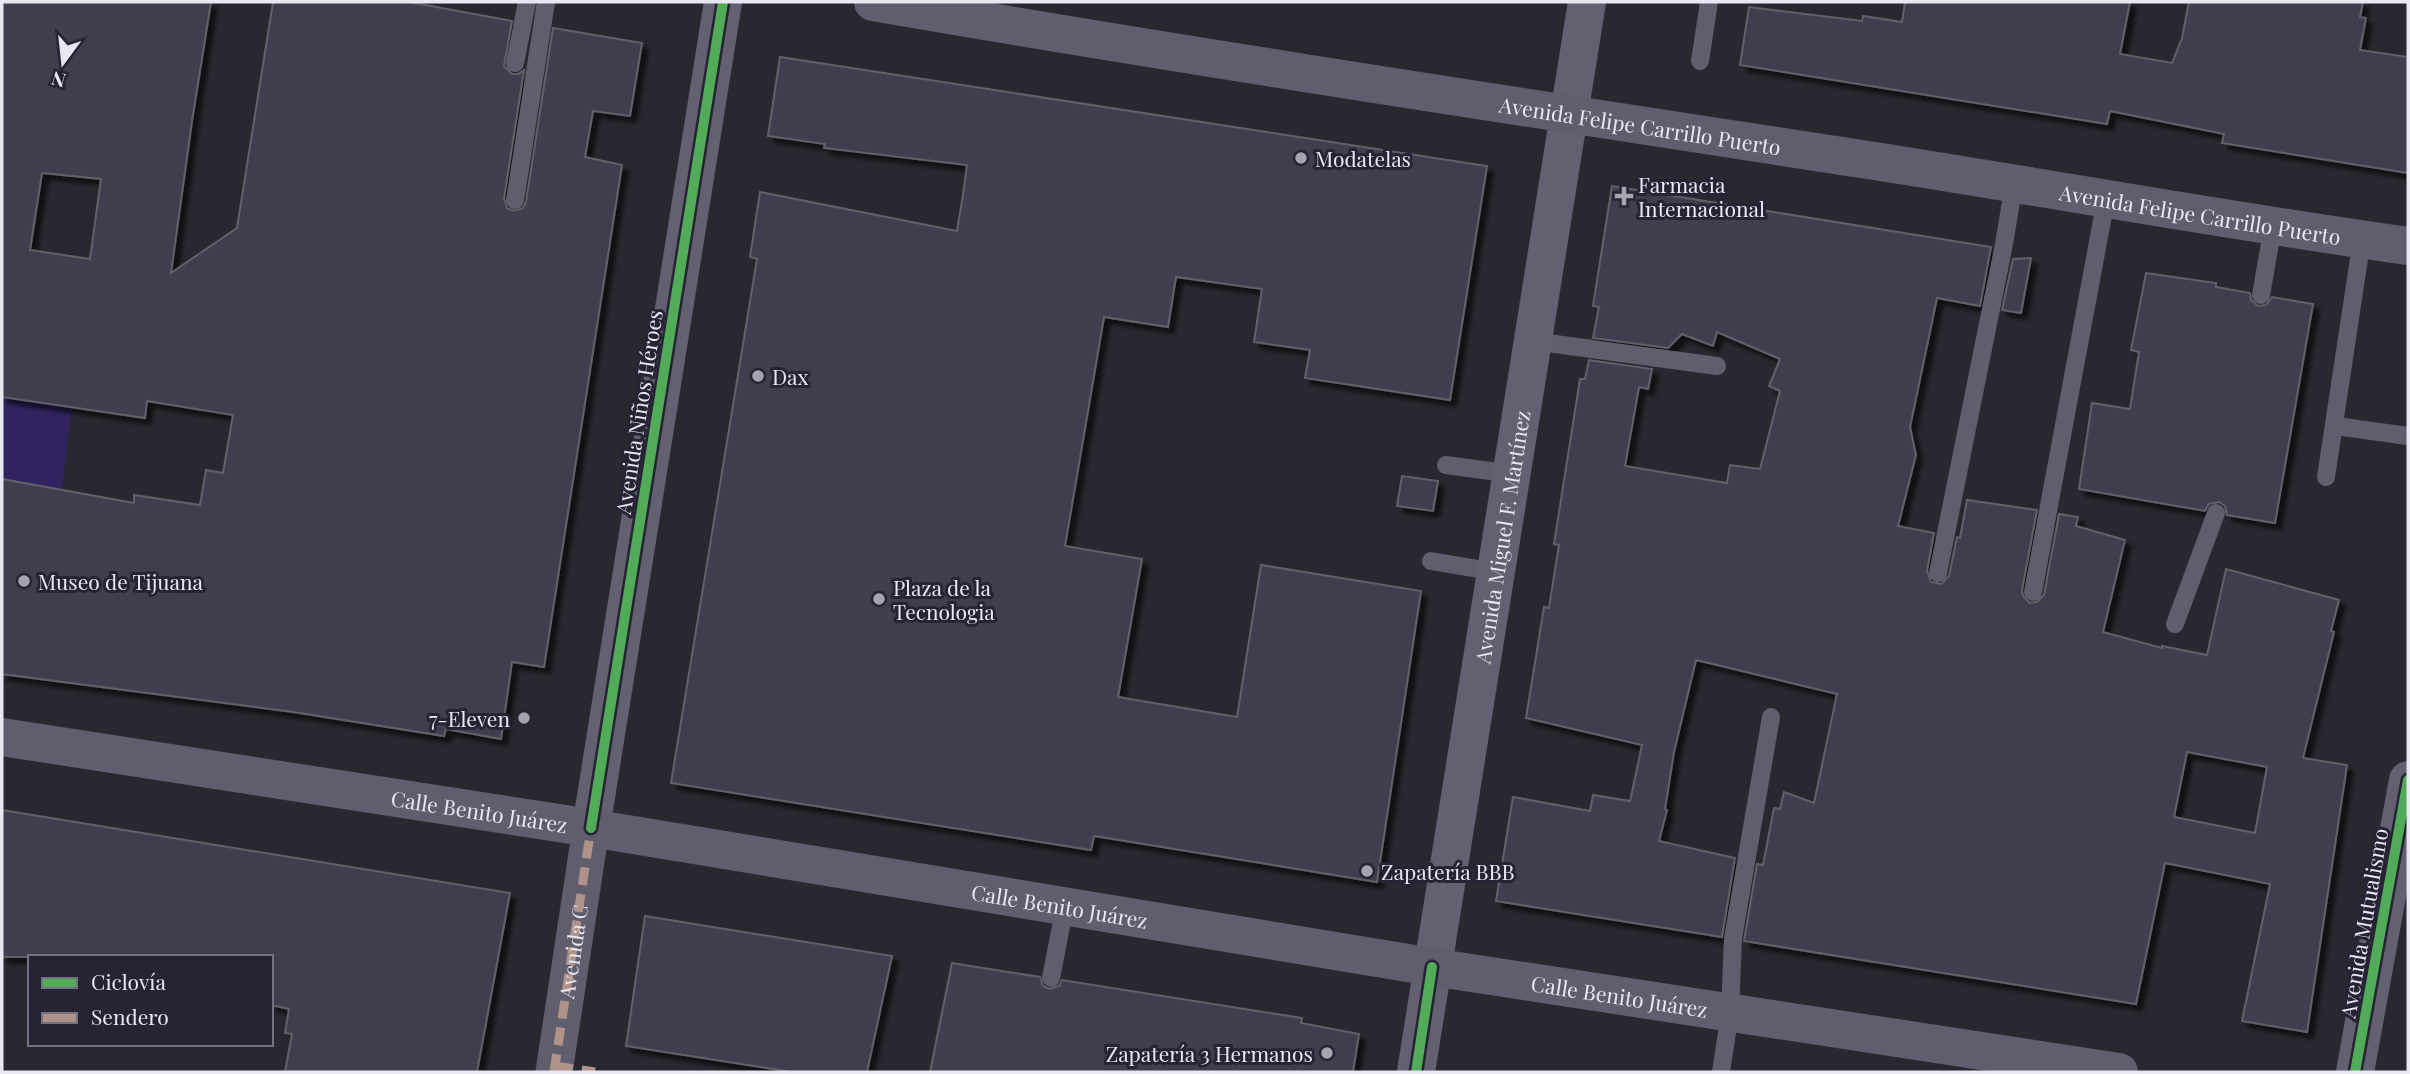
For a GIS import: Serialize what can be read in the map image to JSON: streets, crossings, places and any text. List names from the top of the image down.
{
  "streets": {
    "main road": ["Avenida Felipe Carrillo Puerto", "Calle Benito Juárez"],
    "street": [
      "Avenida Niños Héroes",
      "Avenida Miguel F. Martínez",
      "Avenida Mutualismo",
      "Avenida C"
    ]
  },
  "crossings": [
    ["Avenida Felipe Carrillo Puerto", "Avenida Miguel F. Martínez"],
    ["Avenida Niños Héroes", "Calle Benito Juárez"],
    ["Avenida Niños Héroes", "Avenida C"],
    ["Avenida Miguel F. Martínez", "Calle Benito Juárez"],
    ["Calle Benito Juárez", "Avenida C"]
  ],
  "places": {
    "other": [
      "Modatelas",
      "Dax",
      "Museo de Tijuana",
      "Plaza de la Tecnologia",
      "7-Eleven",
      "Zapatería BBB",
      "Zapatería 3 Hermanos"
    ],
    "health": ["Farmacia Internacional"]
  },
  "legend": ["Ciclovía", "Sendero"],
  "north": "bottom"
}
